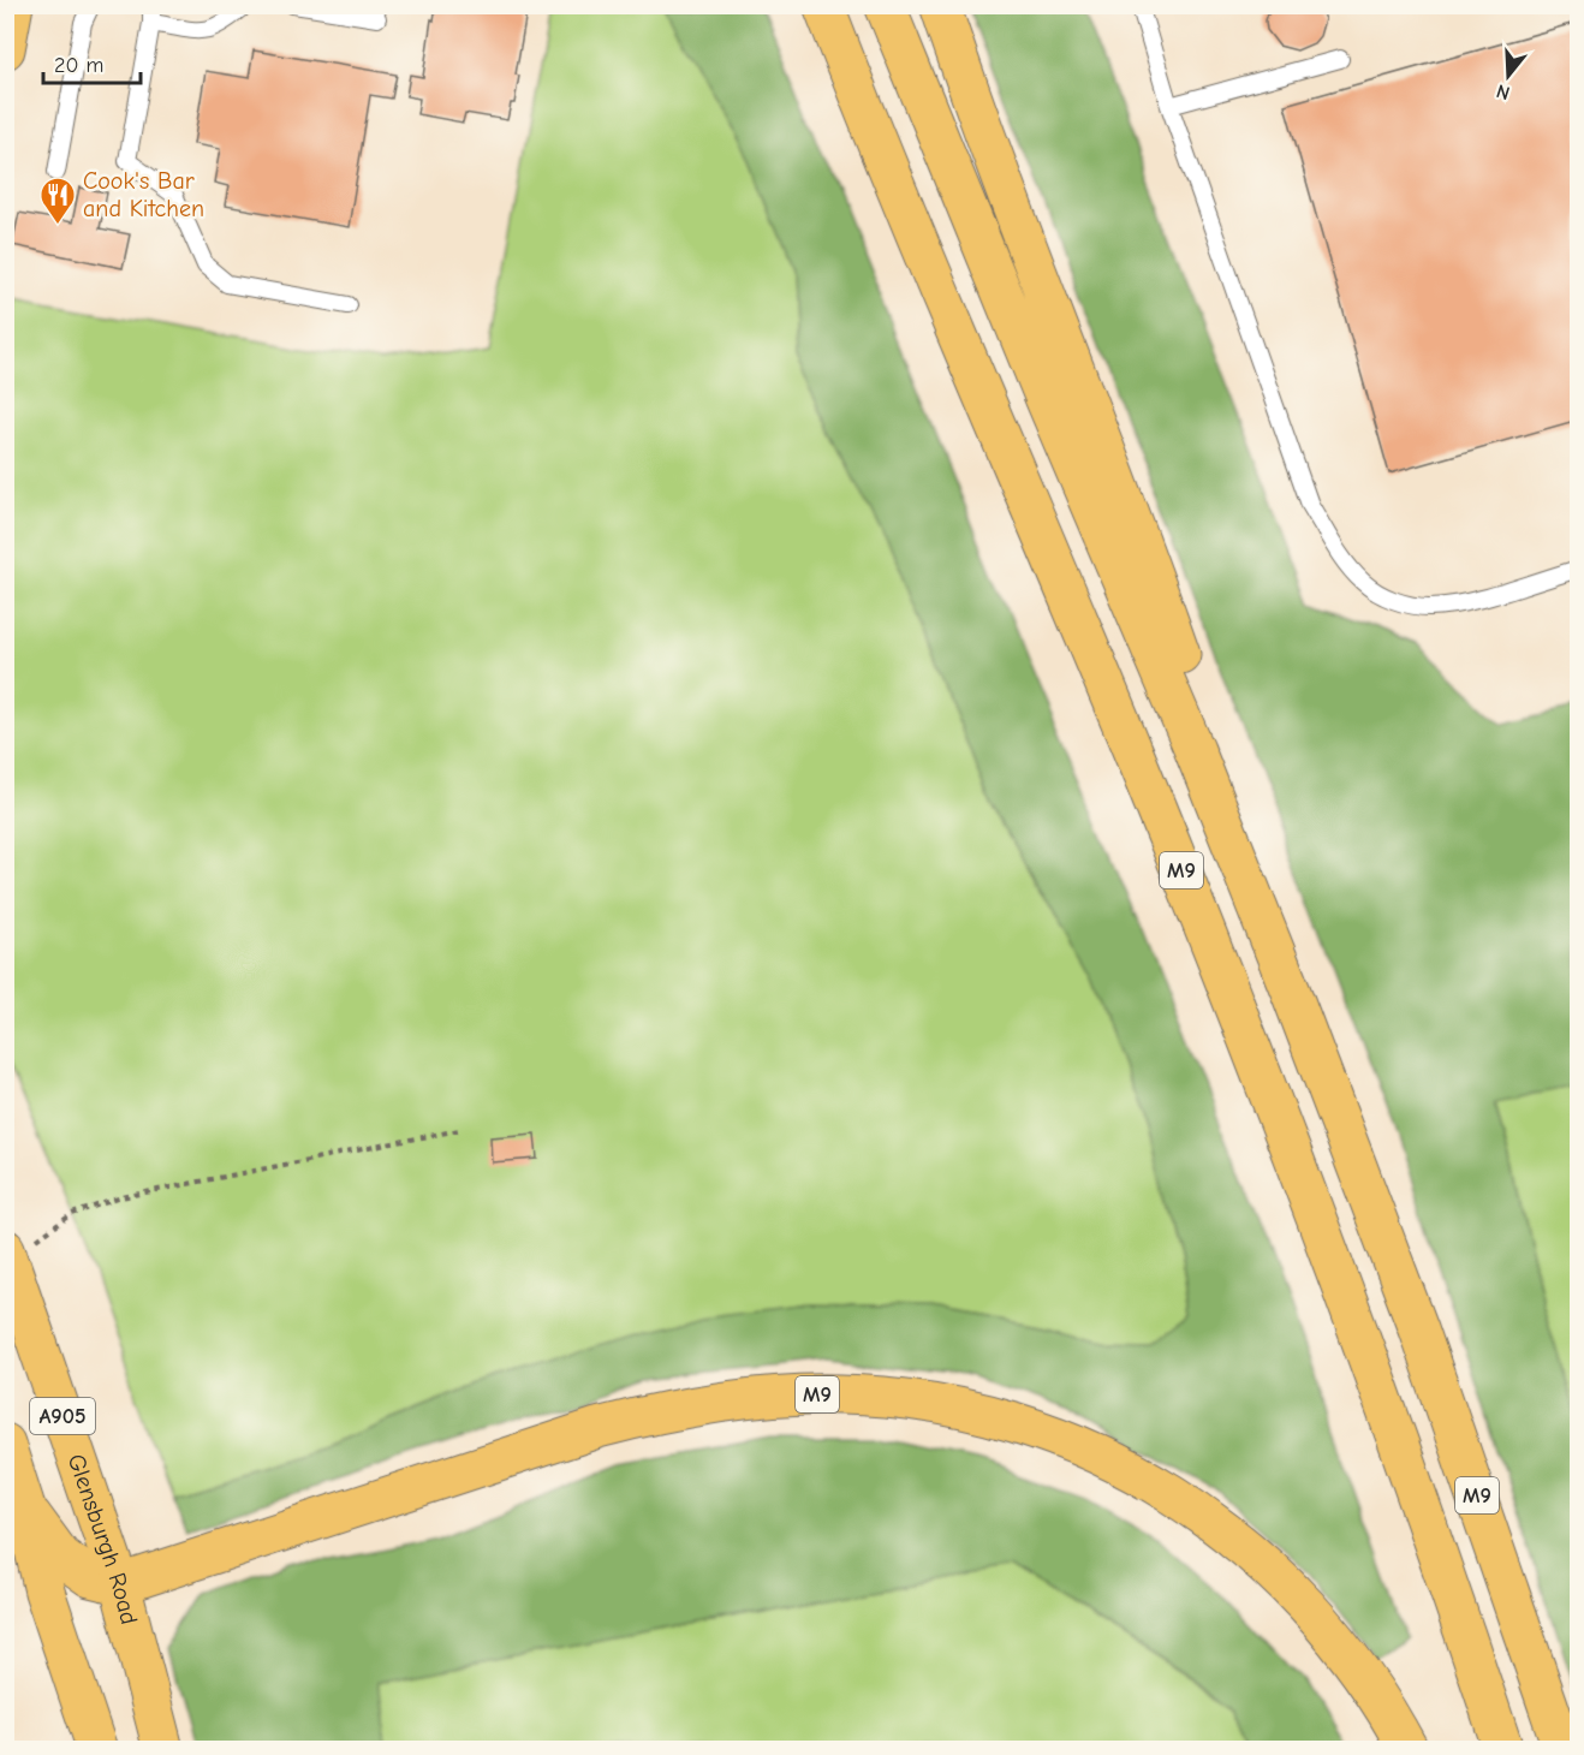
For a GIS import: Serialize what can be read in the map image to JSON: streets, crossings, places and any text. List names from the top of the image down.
{
  "streets": {
    "main road": ["M9", "A905", "Glensburgh Road"]
  },
  "crossings": [
    ["M9", "A905"],
    ["M9", "Glensburgh Road"],
    ["A905", "Glensburgh Road"]
  ],
  "places": {
    "restaurant": ["Cook's Bar and Kitchen"]
  },
  "scale_bar": "20 m",
  "north": "bottom"
}
